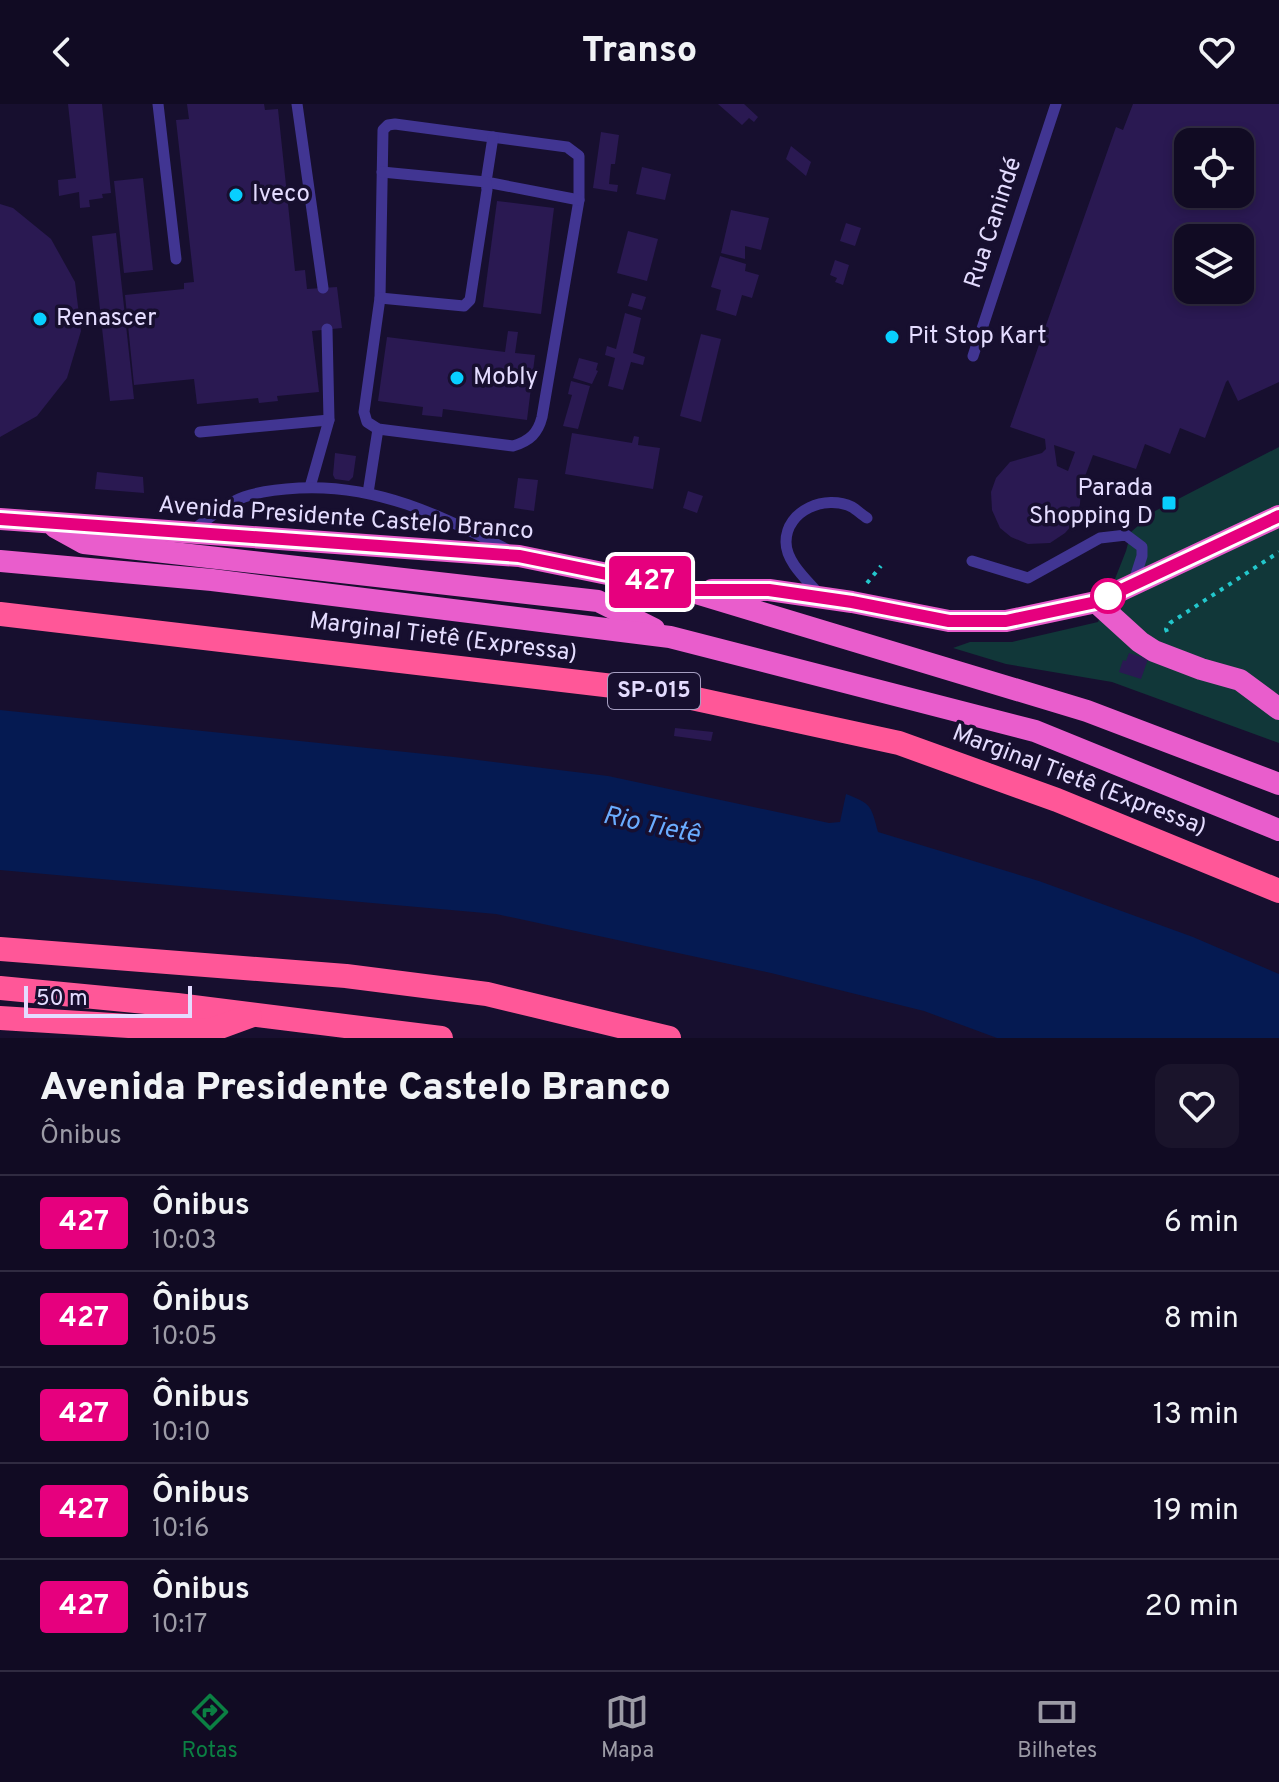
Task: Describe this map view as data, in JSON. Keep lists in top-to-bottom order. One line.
{"streets":{"highway":["Avenida Presidente Castelo Branco","Marginal Tietê (Expressa)","SP-015"],"lane":["Rua Canindé"]},"water":["Rio Tietê"],"places":{"other":["Iveco","Renascer","Pit Stop Kart","Mobly"],"transit":["Parada Shopping D"]},"lines":["bus line 427"],"scale_bar":"50 m","page":{"header":"Transo","on_map":"427","scale":"50 m","heading":["Avenida Presidente Castelo Branco","Ônibus"],"list":[{"mark":"427","name":"Ônibus","note":"10:03","value":"6 min"},{"mark":"427","name":"Ônibus","note":"10:05","value":"8 min"},{"mark":"427","name":"Ônibus","note":"10:10","value":"13 min"},{"mark":"427","name":"Ônibus","note":"10:16","value":"19 min"},{"mark":"427","name":"Ônibus","note":"10:17","value":"20 min"}],"tabs":["Rotas","Mapa","Bilhetes"]}}
